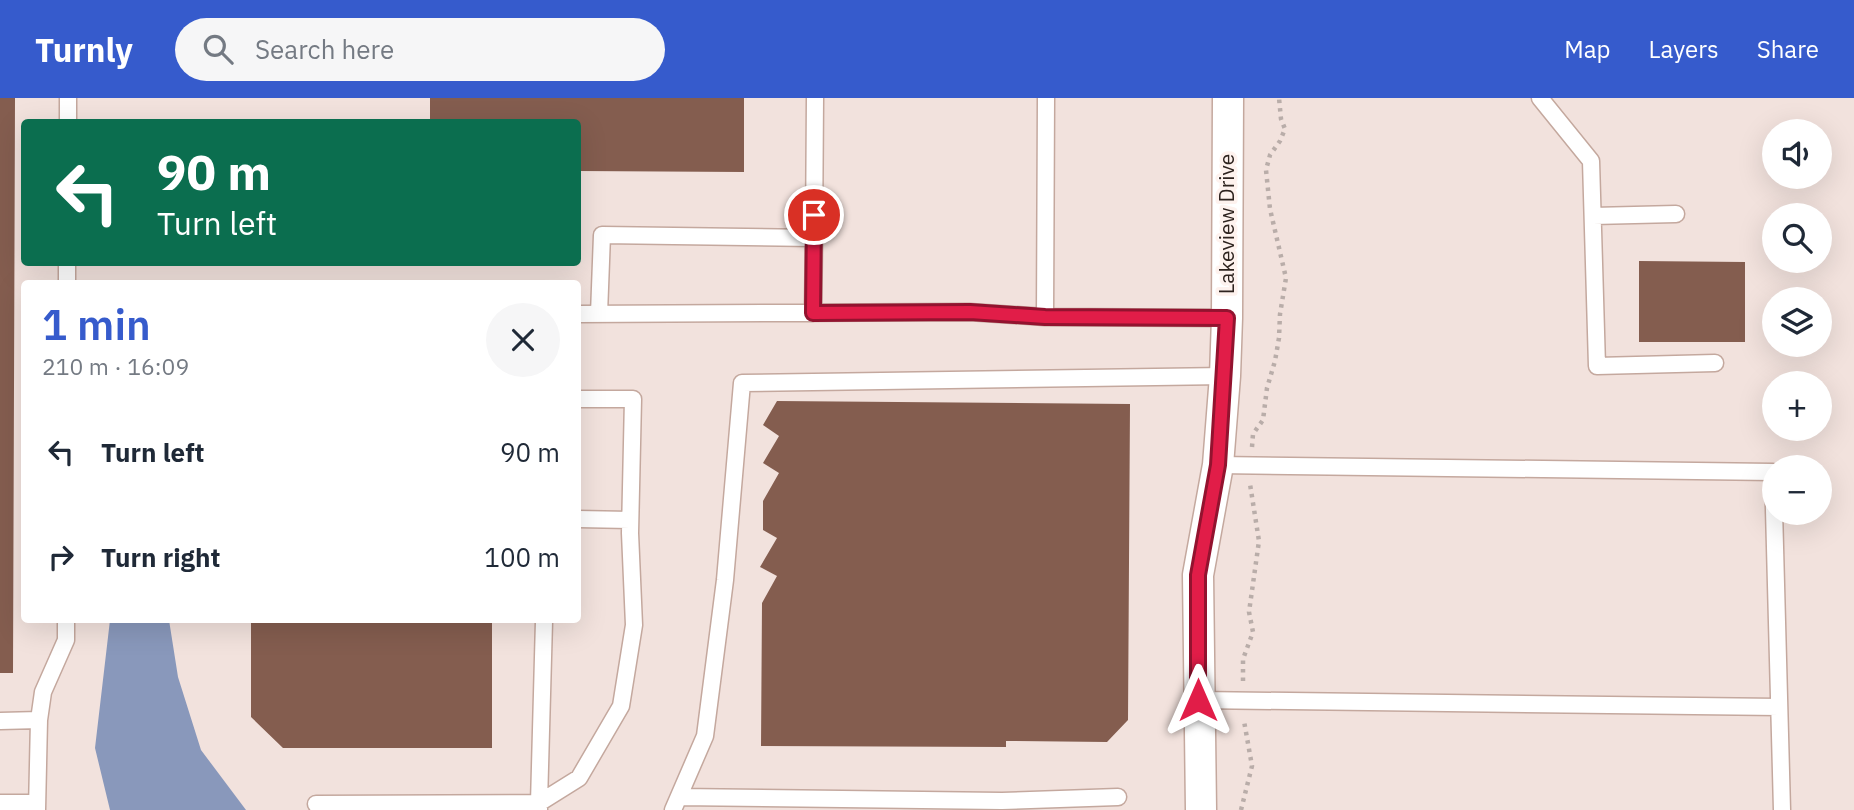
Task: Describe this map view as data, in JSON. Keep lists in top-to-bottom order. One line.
{"streets":{"street":["Lakeview Drive"]},"page":{"header":"Turnly","search":"Search here","nav":["Map","Layers","Share"],"map_buttons":["+","−"],"turn":["90 m","Turn left"],"heading":["1 min","210 m · 16:09"],"list":[{"name":"Turn left","value":"90 m"},{"name":"Turn right","value":"100 m"}]}}
